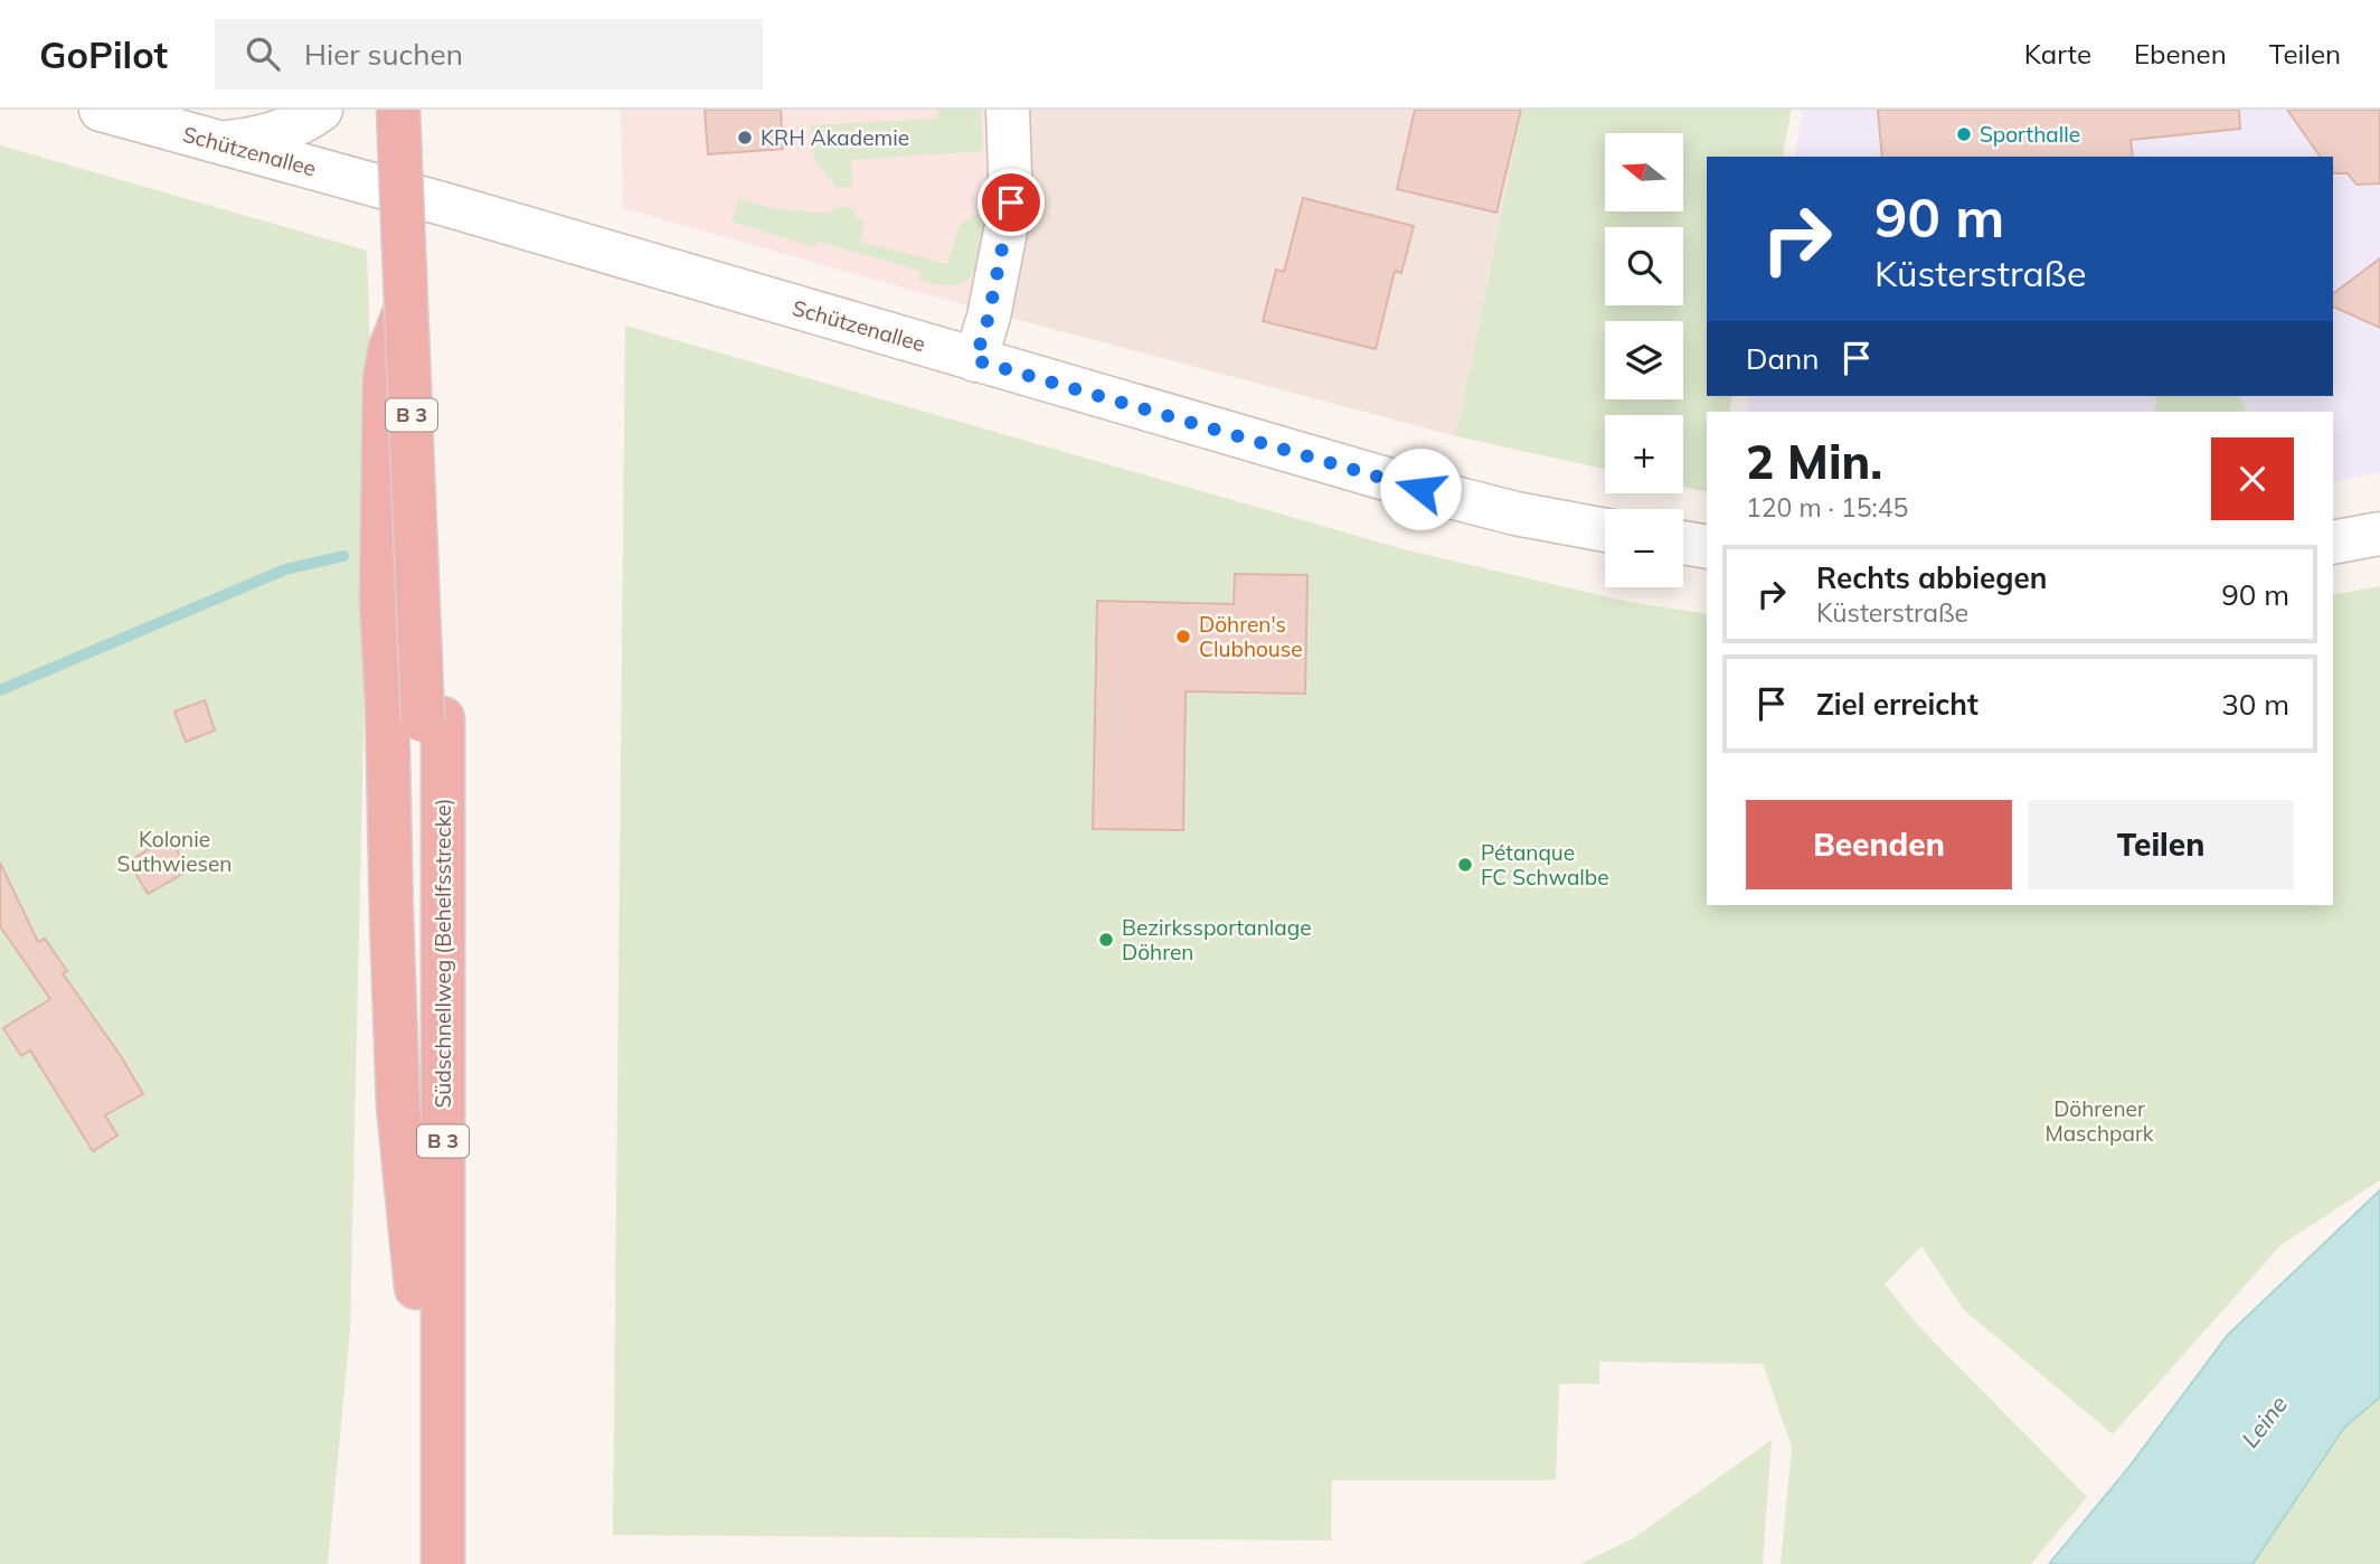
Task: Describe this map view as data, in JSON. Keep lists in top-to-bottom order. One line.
{"streets":{"highway":["B 3","Südschnellweg (Behelfsstrecke)"],"street":["Schützenallee"]},"crossings":[["B 3","Südschnellweg (Behelfsstrecke)"]],"water":["Leine"],"parks":["Kolonie Suthwiesen","Döhrener Maschpark"],"places":["Sporthalle","KRH Akademie","Döhren's Clubhouse","Pétanque FC Schwalbe","Bezirkssportanlage Döhren"],"north":"left","page":{"header":"GoPilot","search":"Hier suchen","nav":["Karte","Ebenen","Teilen"],"map_buttons":["+","−"],"turn":["90 m","Küsterstraße"],"then":"Dann","heading":["2 Min.","120 m · 15:45"],"list":[{"name":"Rechts abbiegen","note":"Küsterstraße","value":"90 m"},{"name":"Ziel erreicht","value":"30 m"}],"buttons":["Beenden","Teilen"]}}
